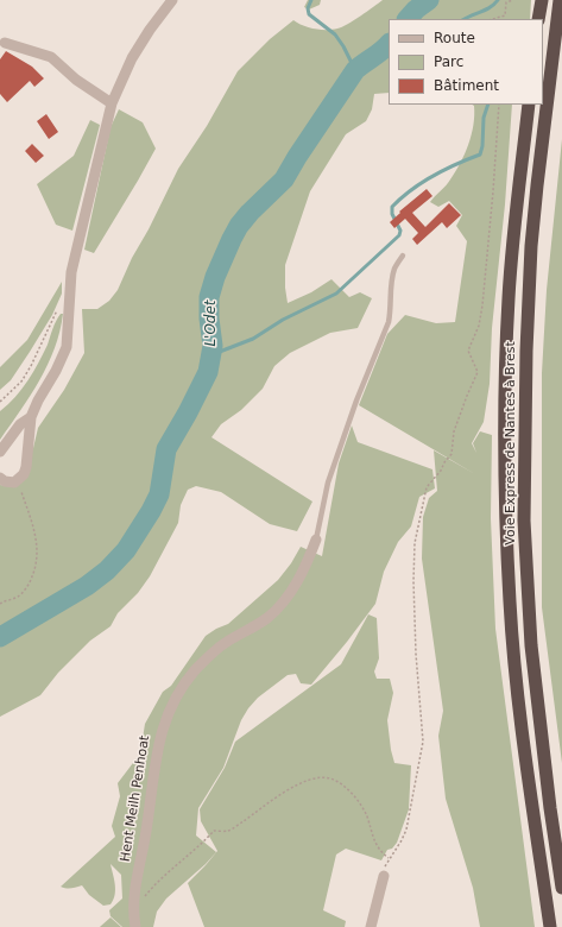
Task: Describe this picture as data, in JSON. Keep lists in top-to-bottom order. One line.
{"streets":{"highway":["Voie Express de Nantes à Brest"],"street":["Hent Meilh Penhoat"]},"water":["L'Odet"],"legend":["Route","Parc","Bâtiment"]}
